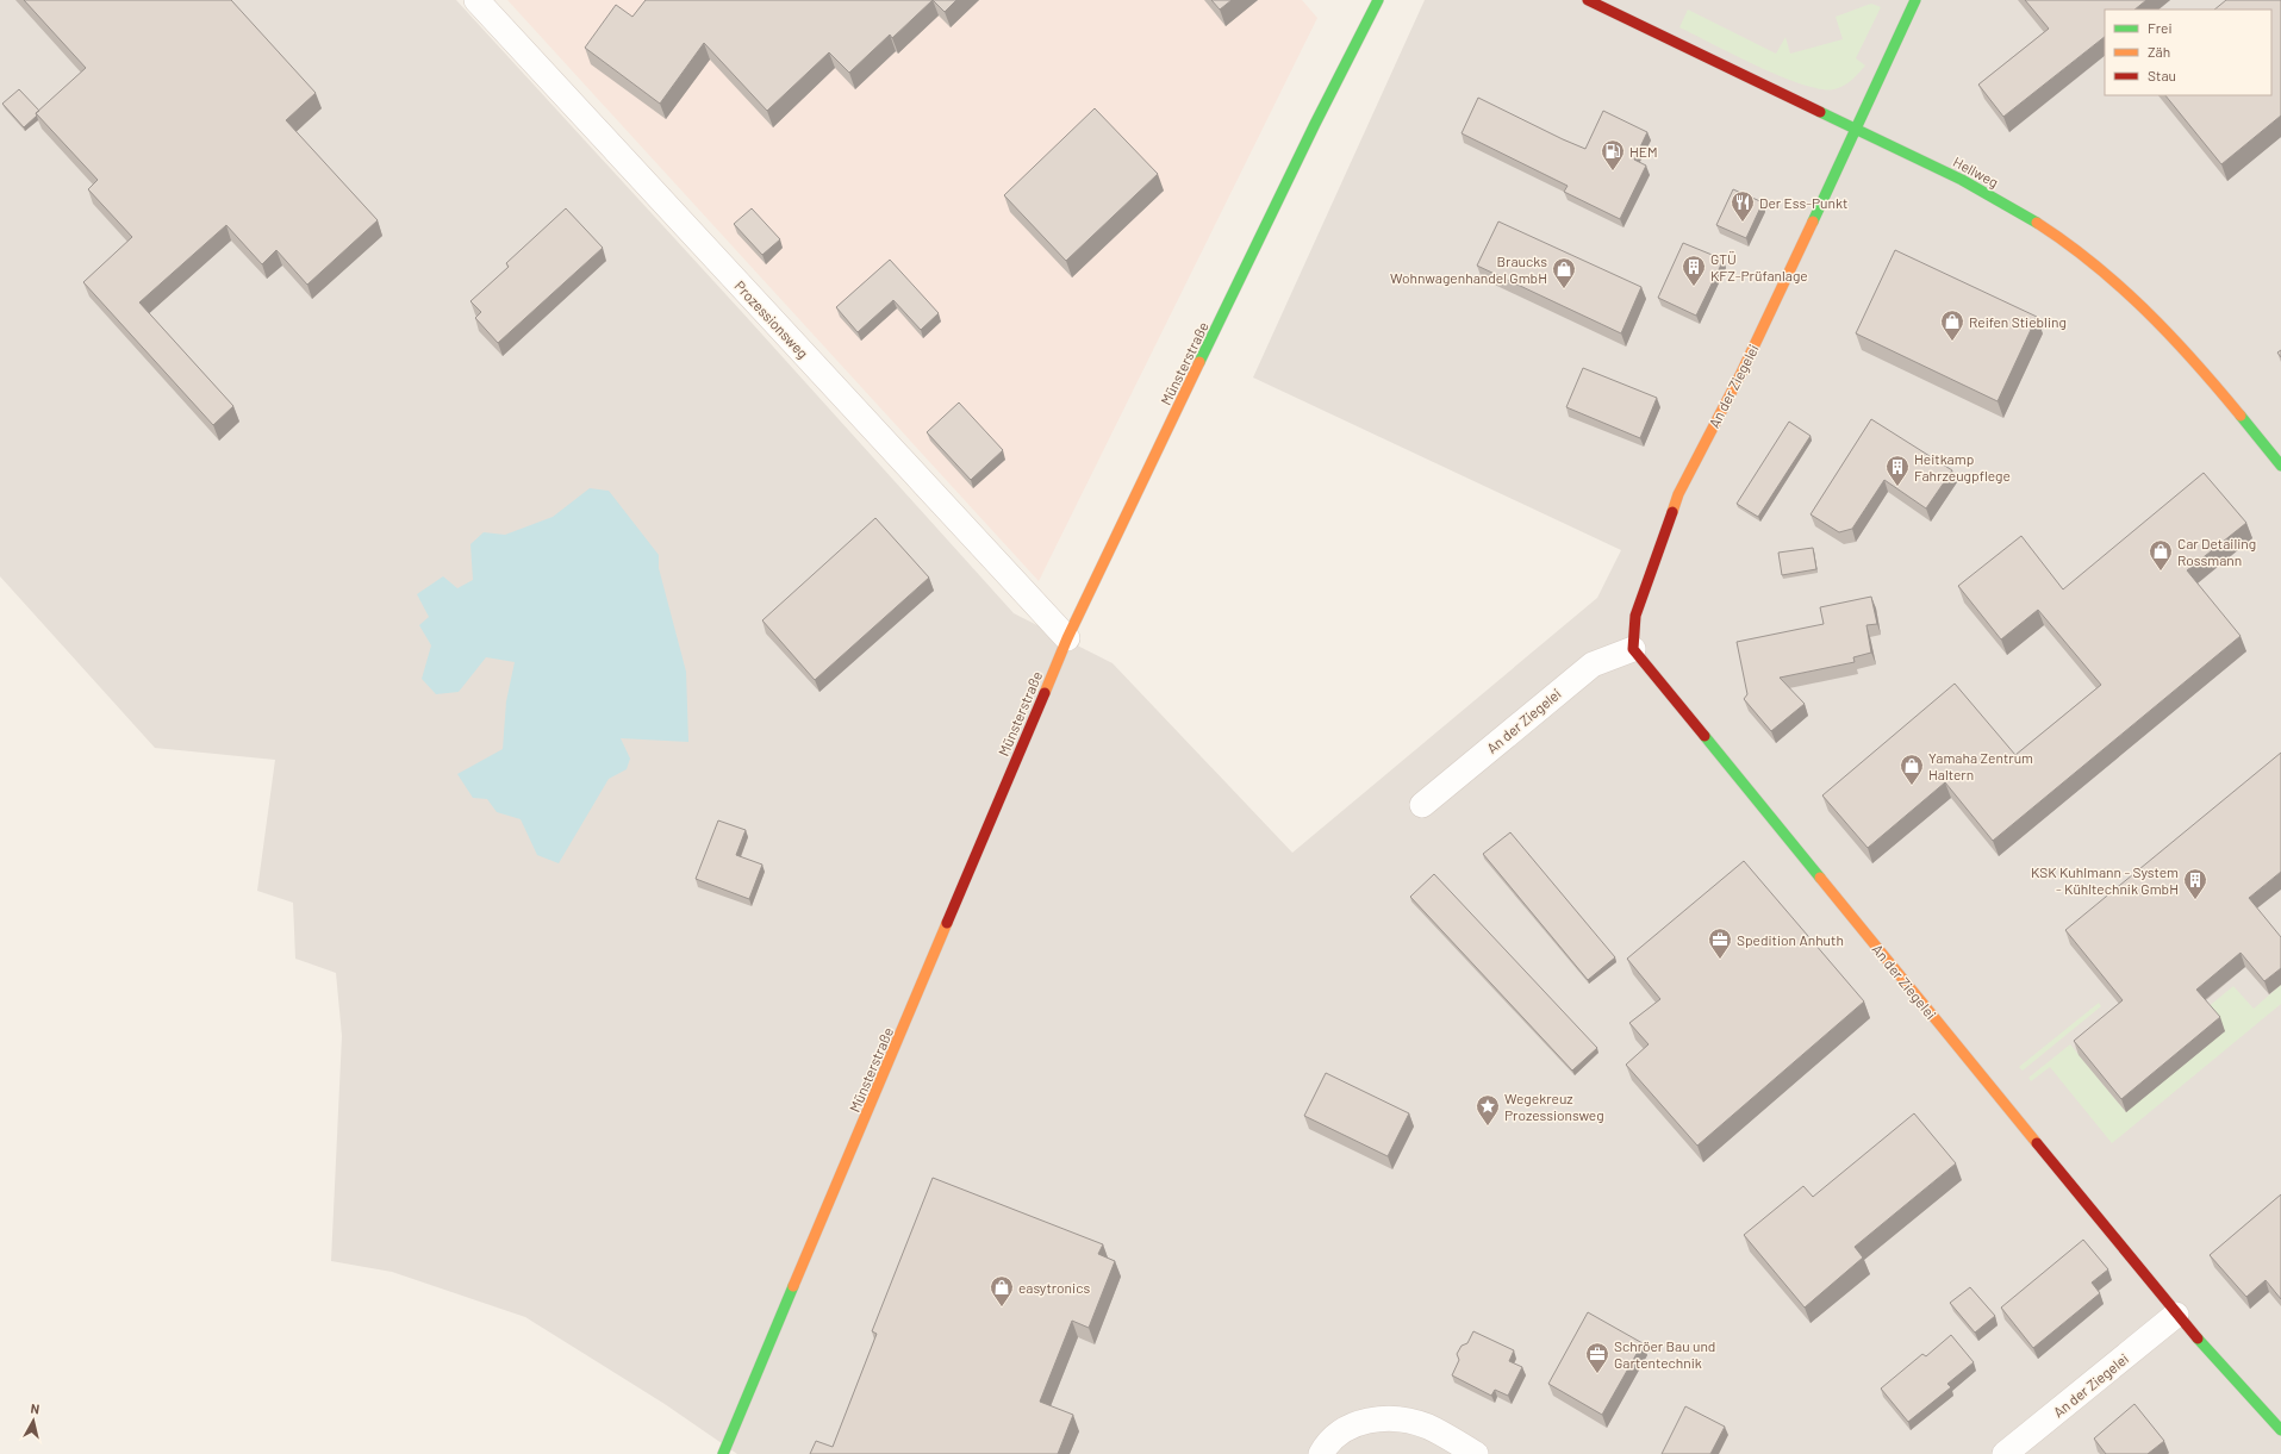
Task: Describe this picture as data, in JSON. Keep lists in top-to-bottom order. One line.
{"streets":{"street":["Hellweg","Prozessionsweg","Münsterstraße","An der Ziegelei"]},"crossings":[["Hellweg","An der Ziegelei"],["Prozessionsweg","Münsterstraße"]],"places":{"fuel station":["HEM"],"restaurant":["Der Ess-Punkt"],"building":["GTÜ KFZ-Prüfanlage","Heitkamp Fahrzeugpflege","KSK Kuhlmann - System - Kühltechnik GmbH"],"shop":["Braucks Wohnwagenhandel GmbH","Reifen Stiebling","Car Detailing Rossmann","Yamaha Zentrum Haltern","easytronics"],"office":["Spedition Anhuth","Schröer Bau und Gartentechnik"],"place":["Wegekreuz Prozessionsweg"]},"legend":["Frei","Zäh","Stau"],"north":"top"}
